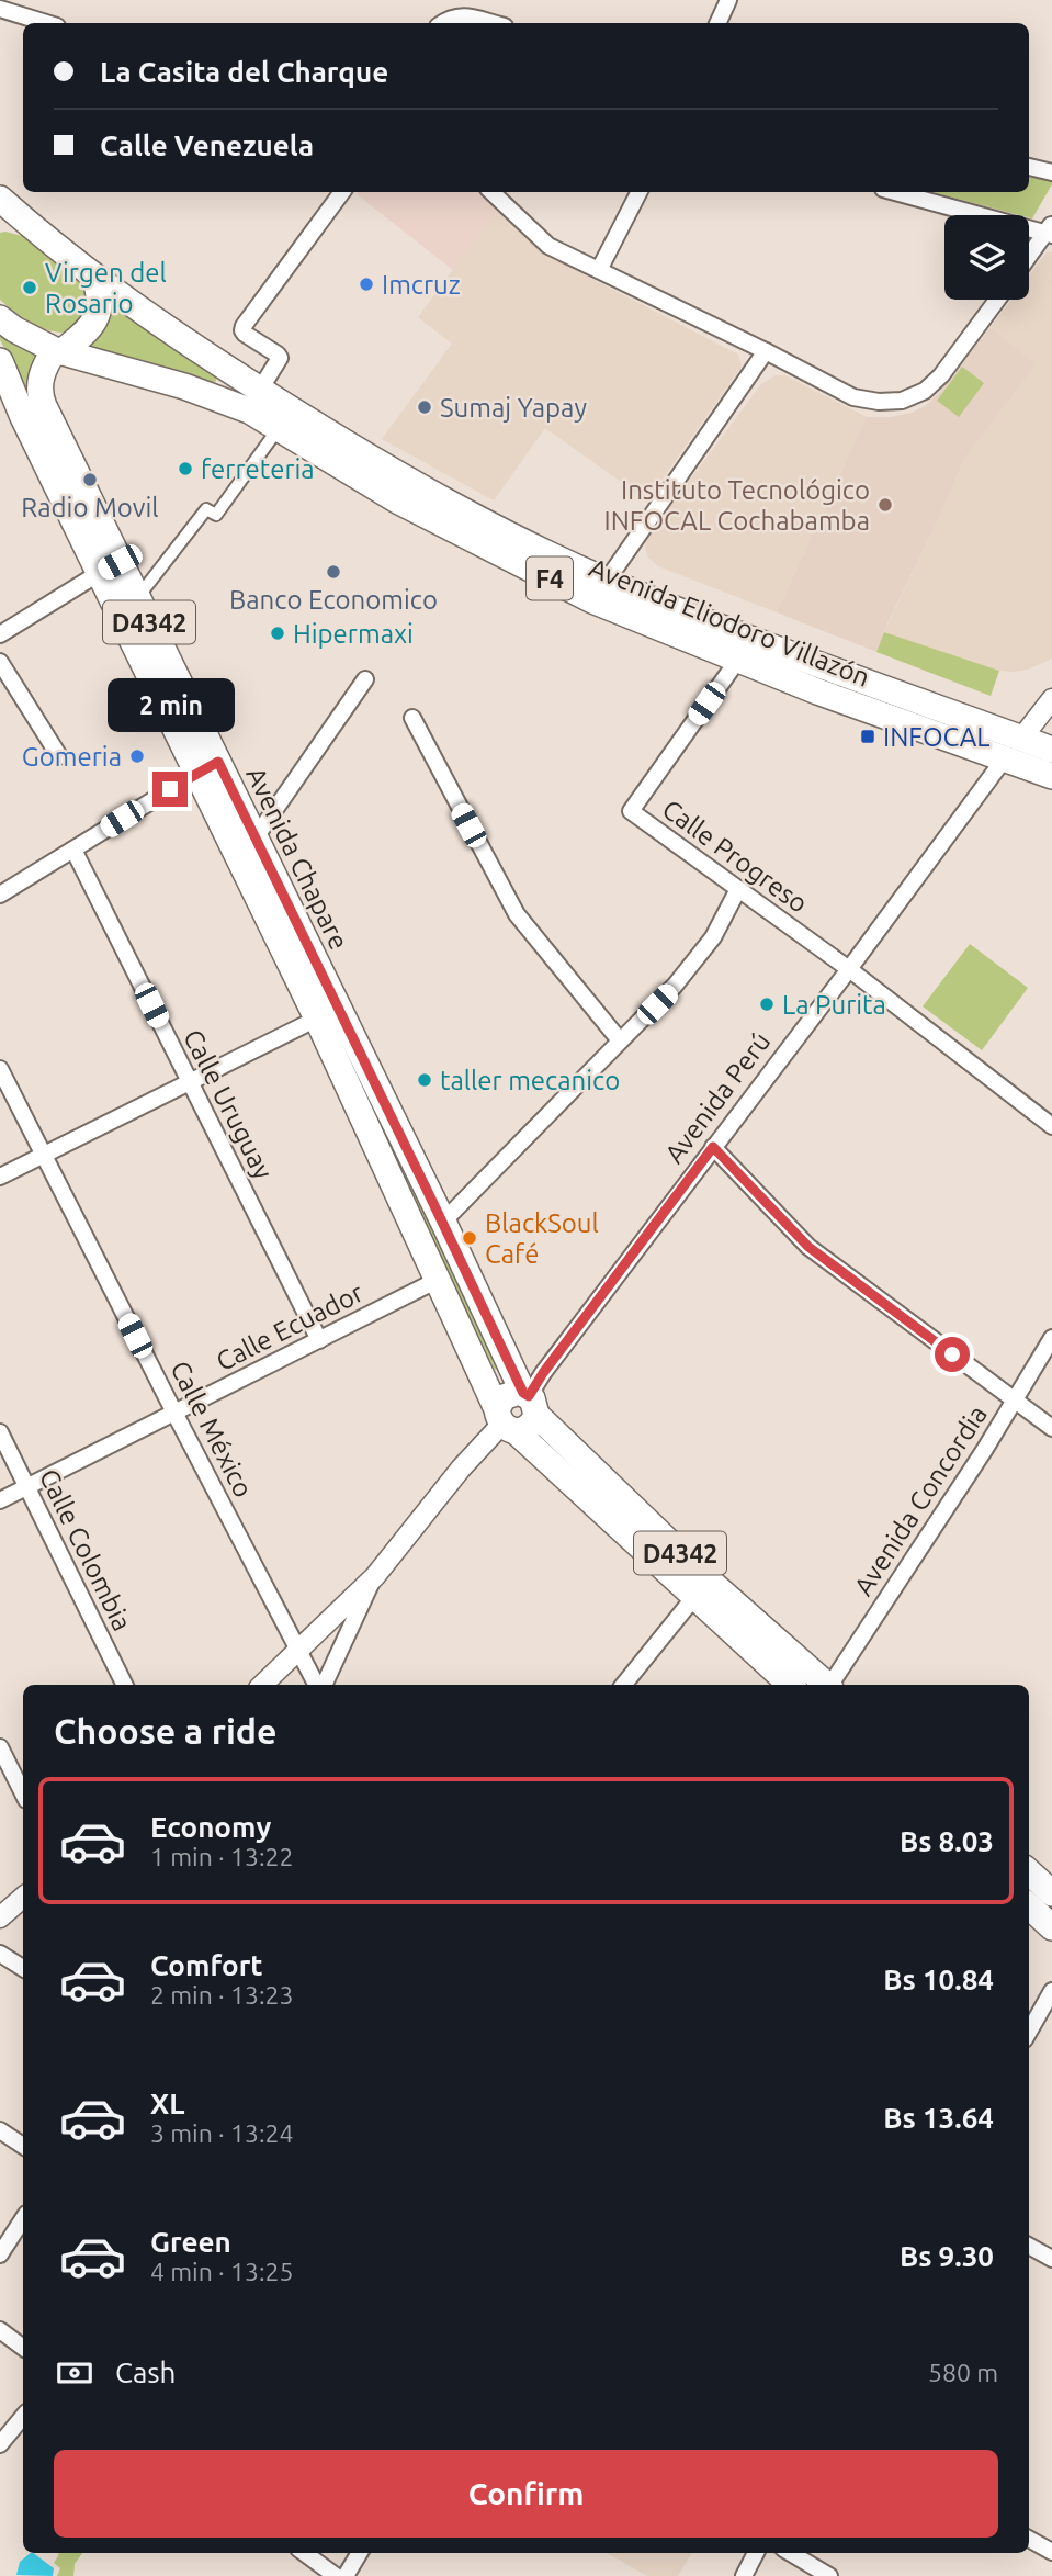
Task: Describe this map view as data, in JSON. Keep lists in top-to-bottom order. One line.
{"streets":{"main road":["F4","D4342","Avenida Eliodoro Villazón","Avenida Chapare"],"street":["Calle Progreso","Avenida Perú","Calle Uruguay","Calle Ecuador","Calle México","Avenida Concordia","Calle Colombia"]},"crossings":[["F4","Avenida Eliodoro Villazón"],["F4","Avenida Chapare"],["Avenida Eliodoro Villazón","Calle Progreso"],["Avenida Eliodoro Villazón","Avenida Chapare"],["Avenida Eliodoro Villazón","Avenida Perú"],["Calle Progreso","Avenida Perú"],["Avenida Chapare","Avenida Perú"],["Avenida Chapare","Calle Ecuador"],["Calle Uruguay","Calle Ecuador"],["Calle Ecuador","Calle México"],["Calle Ecuador","Calle Colombia"]],"places":{"other":["Imcruz","Virgen del Rosario","Sumaj Yapay","ferreteria","Radio Movil","Instituto Tecnológico INFOCAL Cochabamba","Banco Economico","Hipermaxi","Gomeria","La Purita","taller mecanico","BlackSoul Café"],"transit":["INFOCAL"]},"page":{"banner":["La Casita del Charque","Calle Venezuela"],"bubble":"2 min","heading":"Choose a ride","list":[{"name":"Economy","note":"1 min · 13:22","value":"Bs 8.03"},{"name":"Comfort","note":"2 min · 13:23","value":"Bs 10.84"},{"name":"XL","note":"3 min · 13:24","value":"Bs 13.64"},{"name":"Green","note":"4 min · 13:25","value":"Bs 9.30"}],"pay":["Cash","580 m"],"buttons":"Confirm"}}
